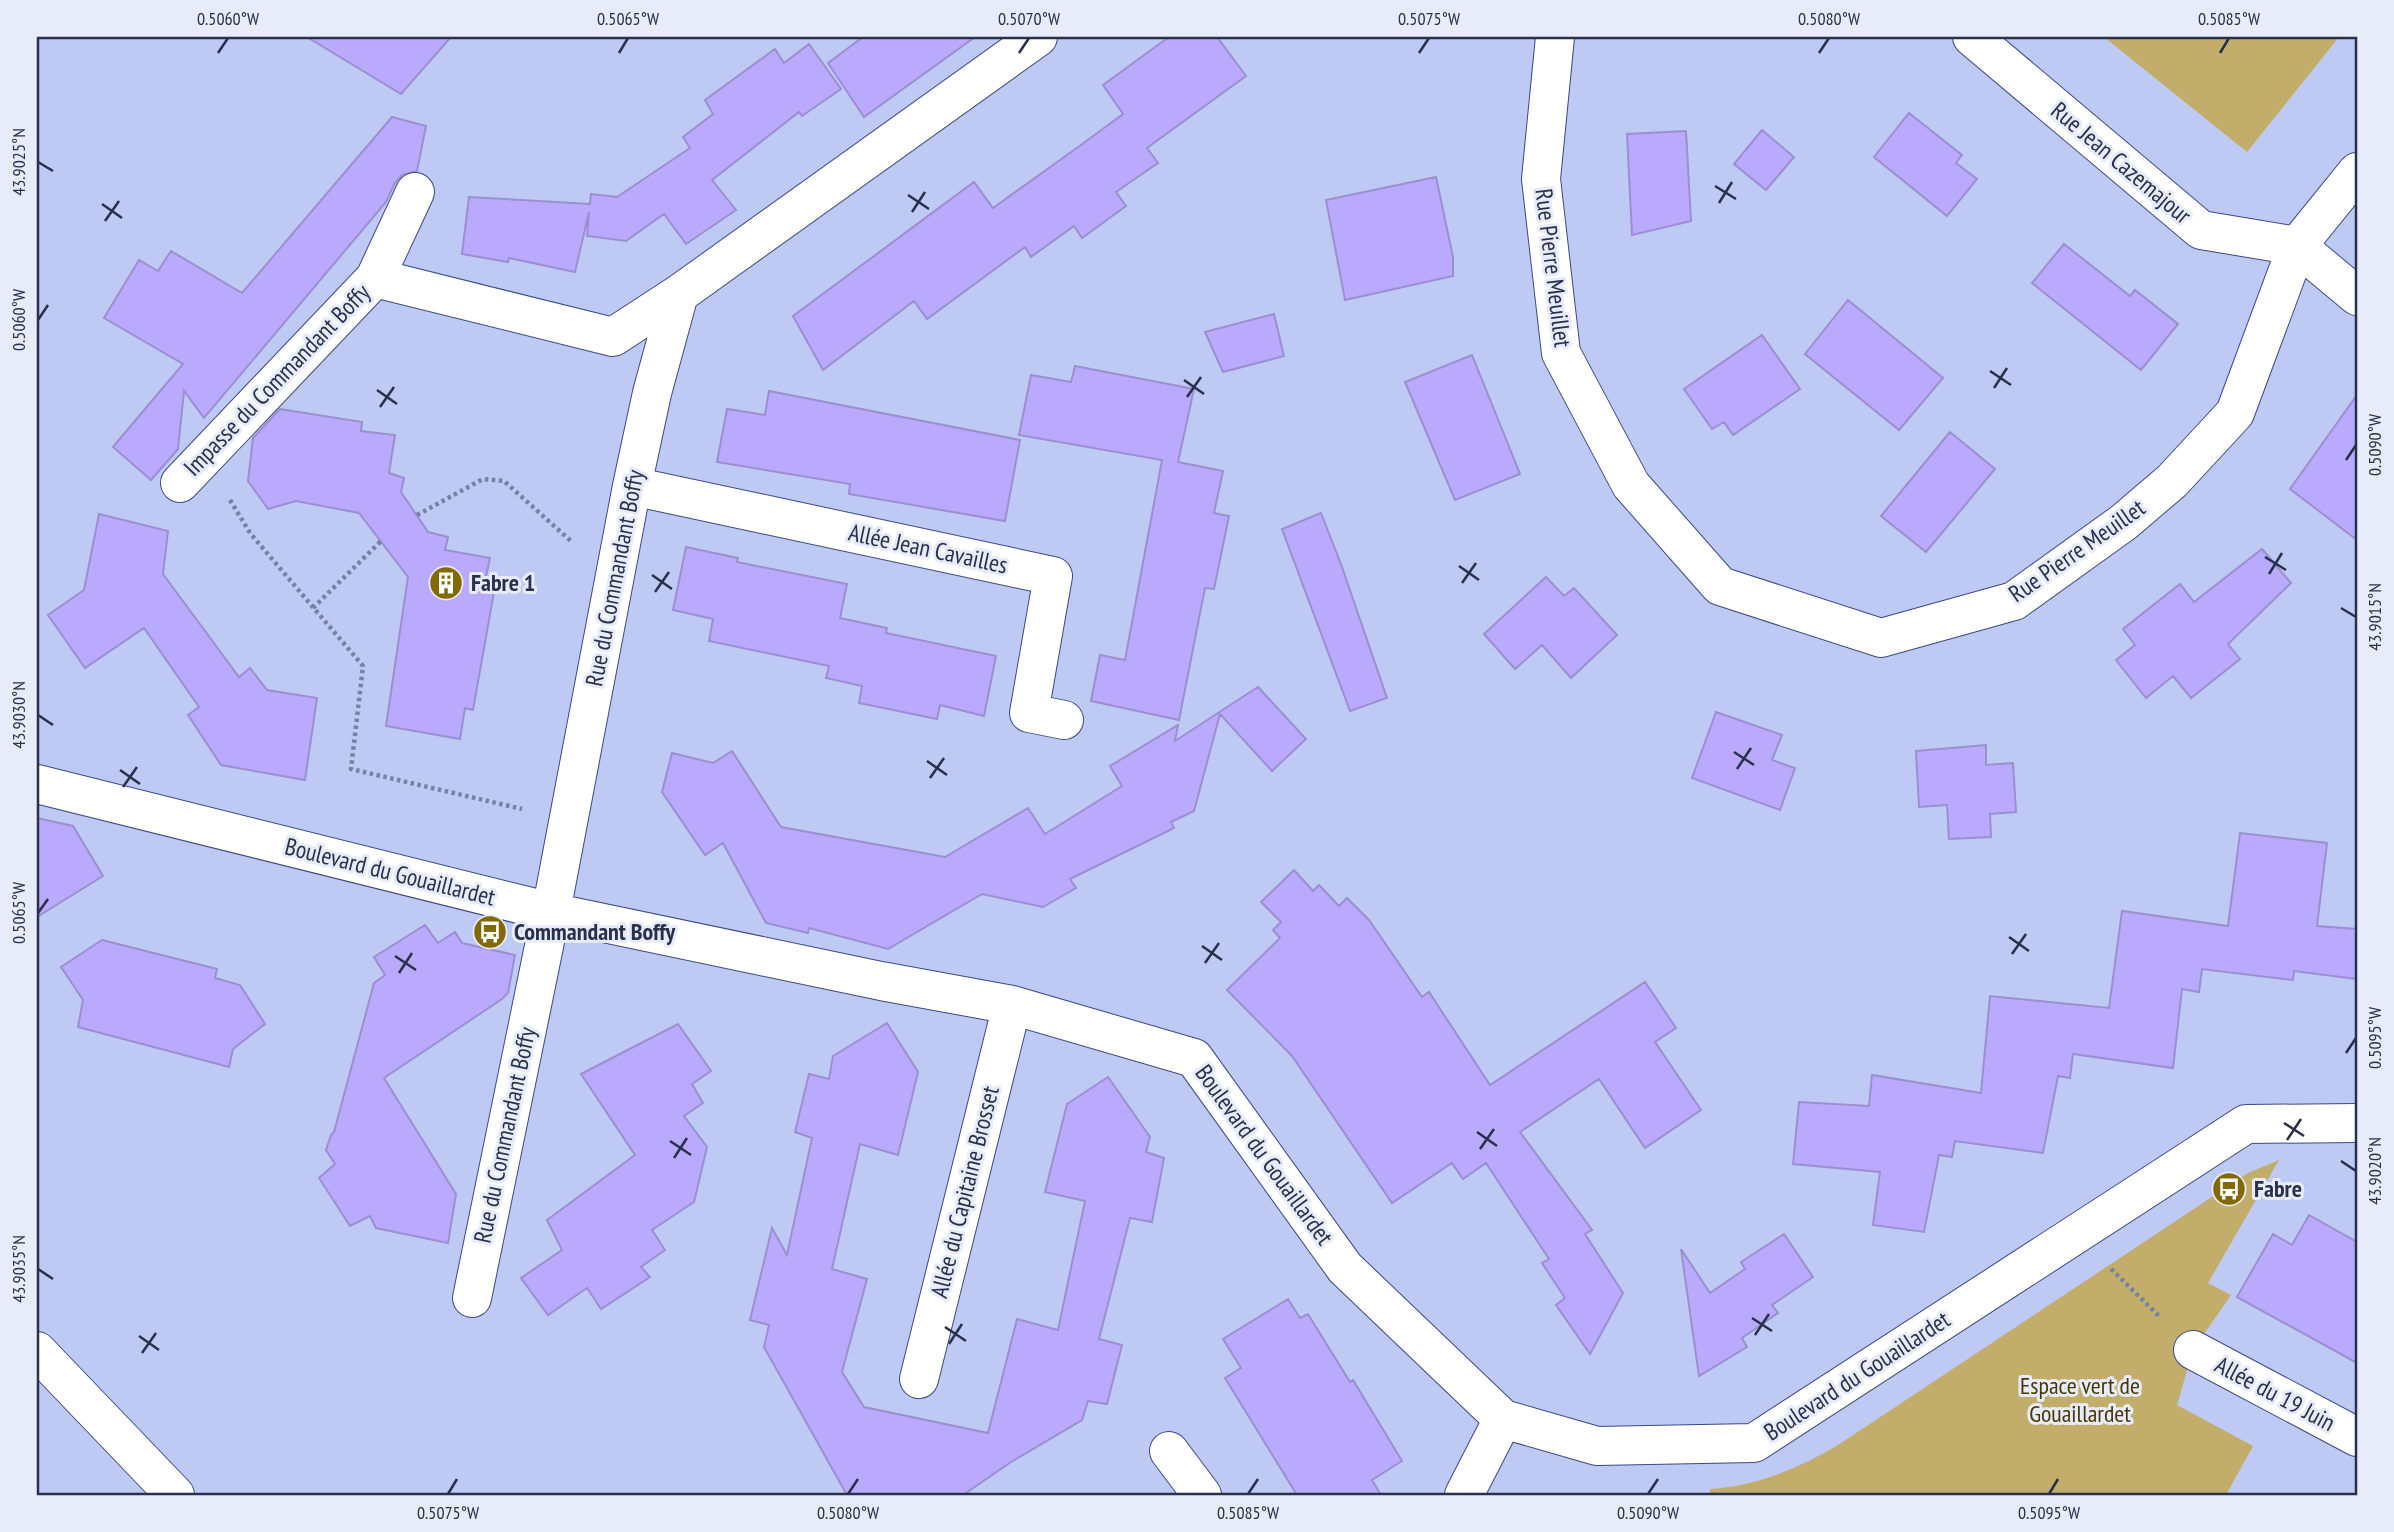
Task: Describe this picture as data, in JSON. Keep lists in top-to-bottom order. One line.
{"streets":{"street":["Rue Jean Cazemajour","Rue Pierre Meuillet","Impasse du Commandant Boffy","Allée Jean Cavailles","Rue du Commandant Boffy","Boulevard du Gouaillardet","Allée du Capitaine Brosset","Allée du 19 Juin"]},"crossings":[["Rue Jean Cazemajour","Rue Pierre Meuillet"],["Impasse du Commandant Boffy","Rue du Commandant Boffy"],["Allée Jean Cavailles","Rue du Commandant Boffy"],["Rue du Commandant Boffy","Boulevard du Gouaillardet"],["Boulevard du Gouaillardet","Allée du Capitaine Brosset"]],"parks":["Espace vert de Gouaillardet"],"places":{"building":["Fabre 1"],"bus stop":["Commandant Boffy","Fabre"]},"coordinates":["0.5060°W","0.5065°W","0.5070°W","0.5075°W","0.5080°W","0.5085°W","43.9025°N","0.5090°W","43.9015°N","43.9030°N","0.5095°W","43.9020°N","43.9035°N"]}
